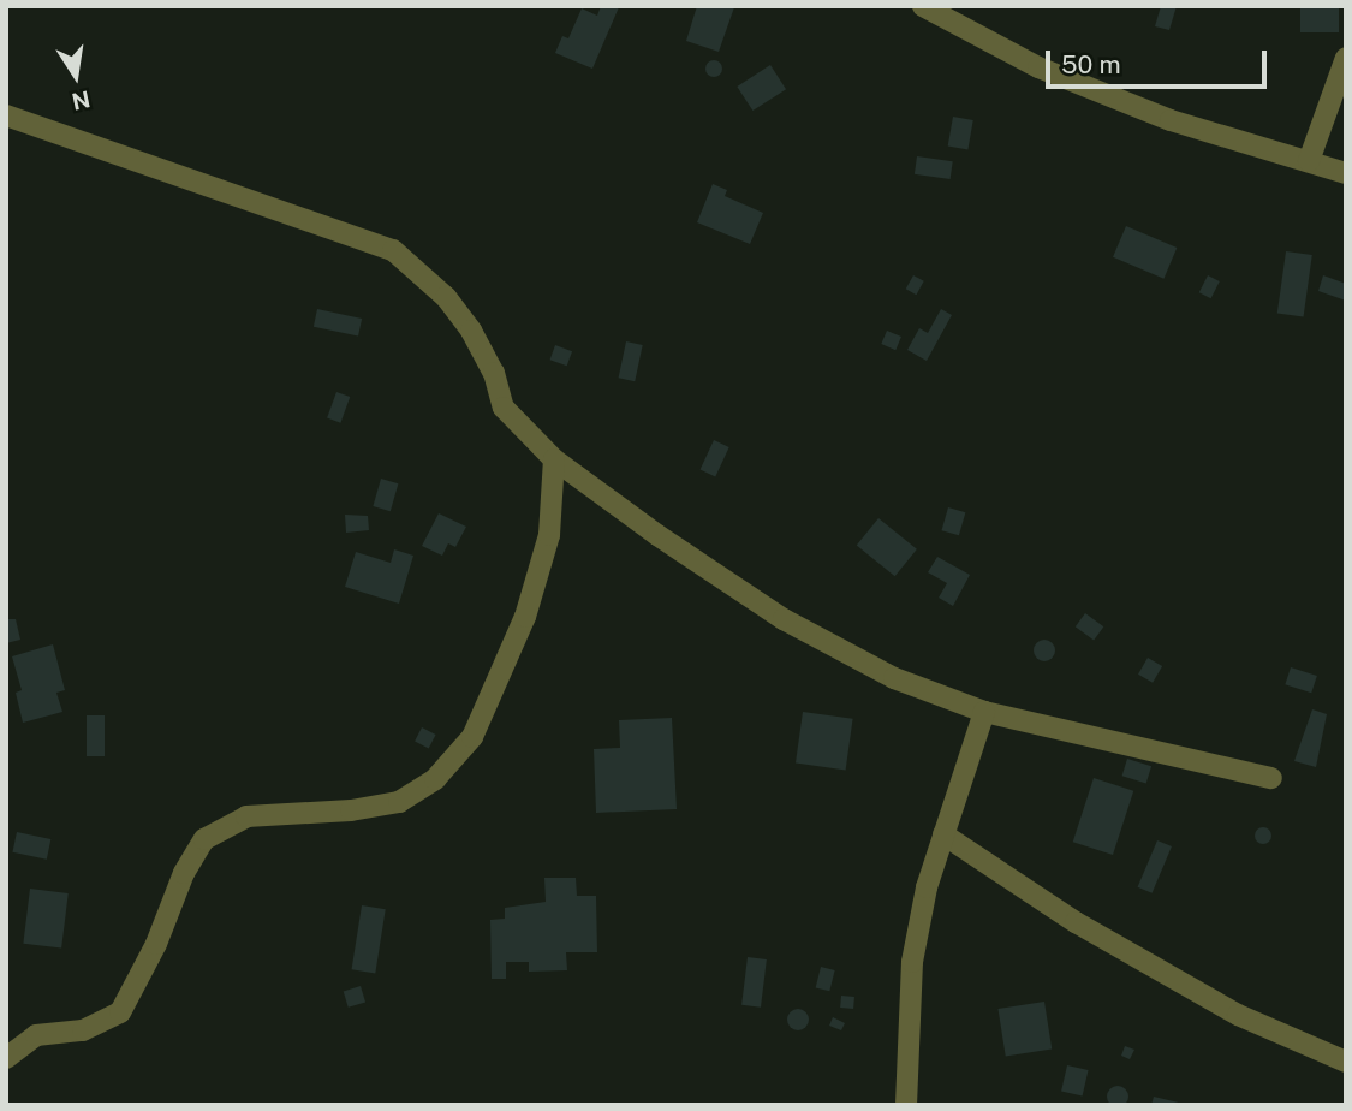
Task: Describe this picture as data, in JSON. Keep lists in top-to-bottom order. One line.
{"scale_bar":"50 m","north":"bottom"}
